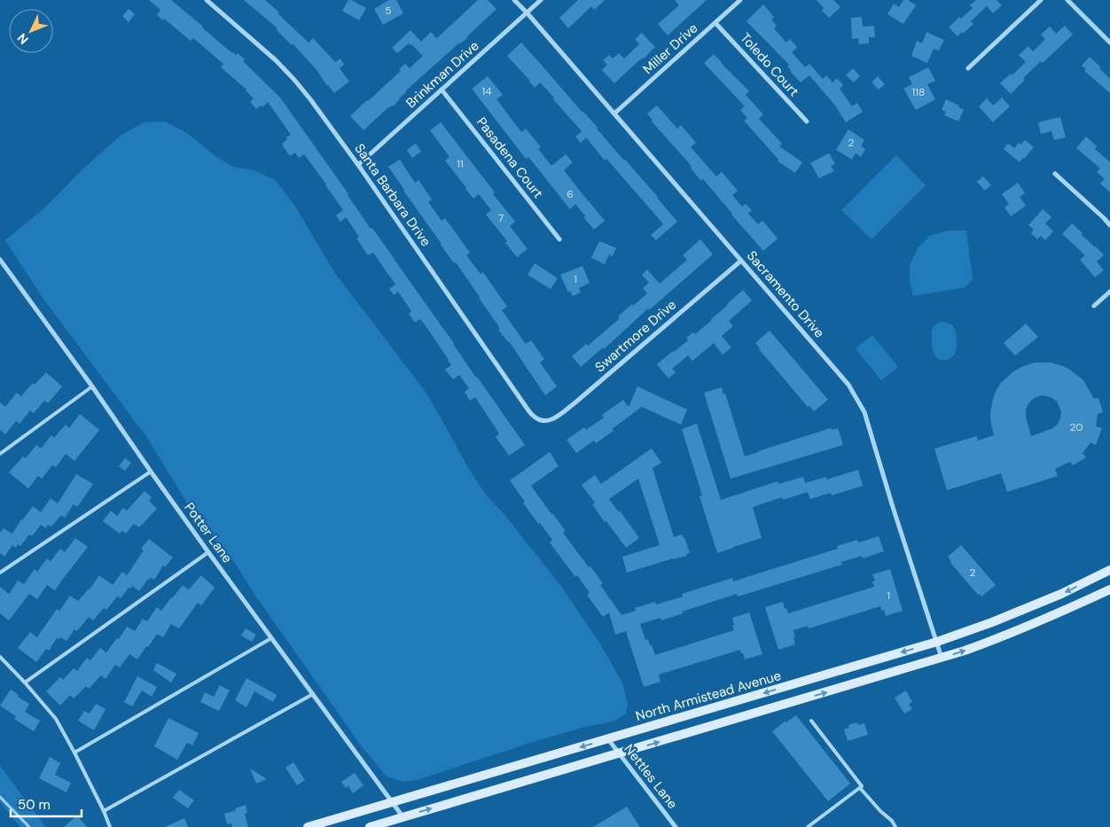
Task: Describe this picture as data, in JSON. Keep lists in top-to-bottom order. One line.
{"streets":{"main road":["North Armistead Avenue"],"street":["Miller Drive","Toledo Court","Brinkman Drive","Pasadena Court","Santa Barbara Drive","Sacramento Drive","Swartmore Drive","Potter Lane","Nettles Lane"]},"crossings":[["Miller Drive","Toledo Court"],["Miller Drive","Sacramento Drive"],["Brinkman Drive","Pasadena Court"],["Brinkman Drive","Santa Barbara Drive"],["Brinkman Drive","Sacramento Drive"],["Santa Barbara Drive","Swartmore Drive"],["Sacramento Drive","Swartmore Drive"],["Sacramento Drive","North Armistead Avenue"],["Potter Lane","North Armistead Avenue"],["North Armistead Avenue","Nettles Lane"]],"house_numbers":["5","14","118","2","11","6","7","1","20","2","1"],"scale_bar":"50 m","north":"bottom left"}
